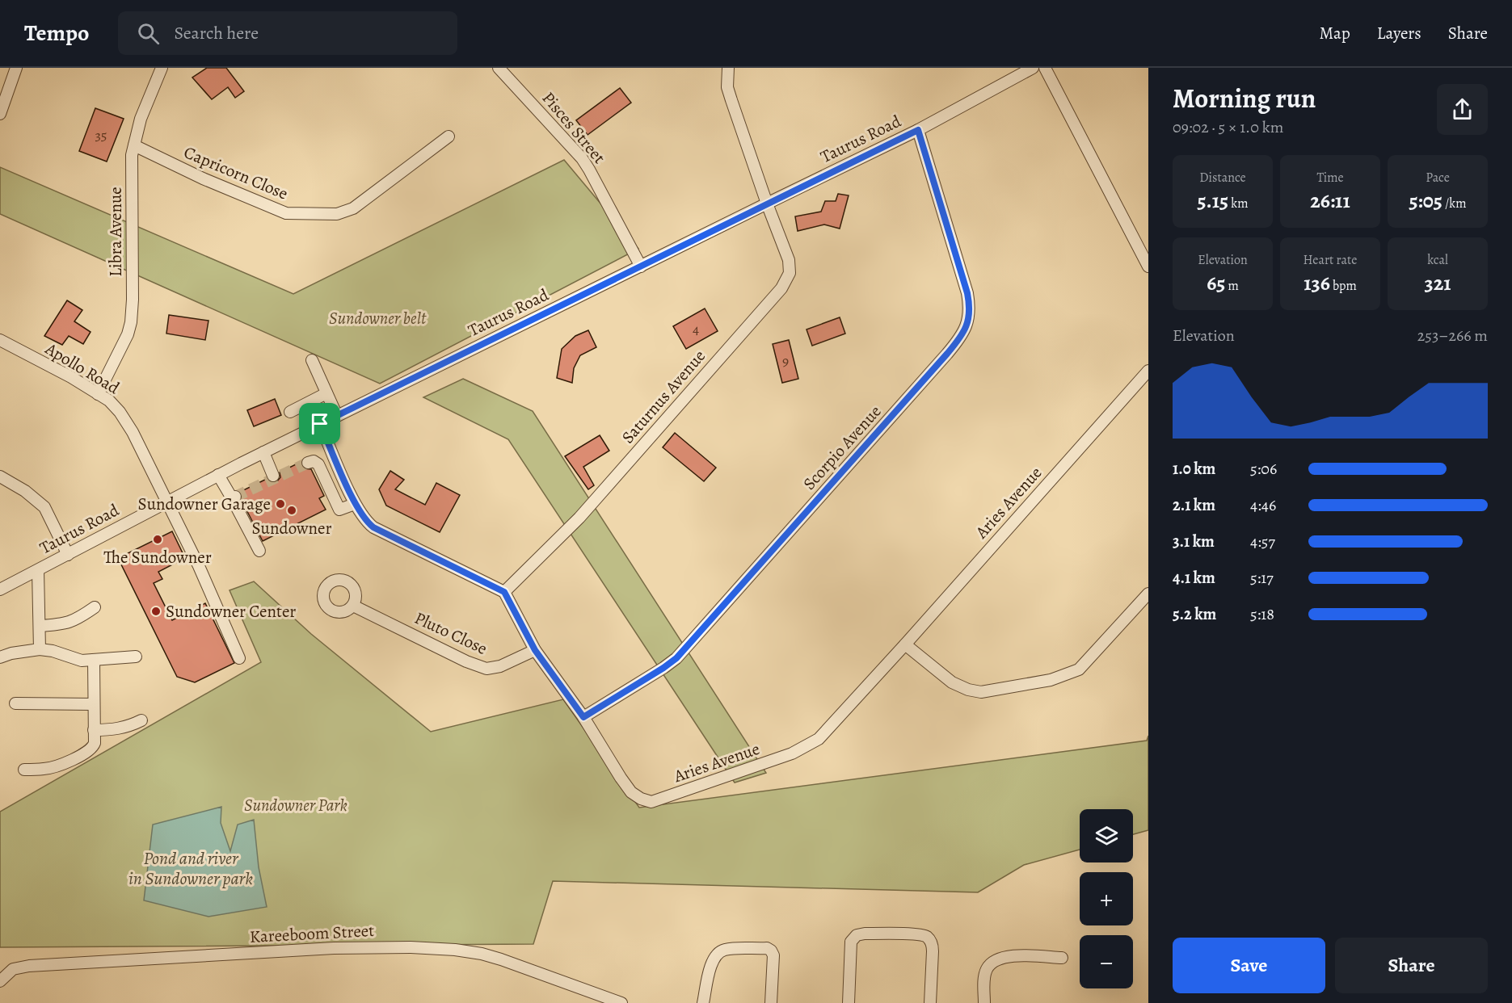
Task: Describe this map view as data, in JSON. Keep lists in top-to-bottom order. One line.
{"streets":{"street":["Pisces Street","Taurus Road","Capricorn Close","Libra Avenue","Apollo Road","Saturnus Avenue","Scorpio Avenue","Aries Avenue","Pluto Close","Kareeboom Street"]},"crossings":[["Pisces Street","Taurus Road"],["Taurus Road","Apollo Road"],["Taurus Road","Saturnus Avenue"],["Taurus Road","Scorpio Avenue"],["Capricorn Close","Libra Avenue"],["Libra Avenue","Apollo Road"],["Saturnus Avenue","Aries Avenue"],["Scorpio Avenue","Aries Avenue"],["Aries Avenue","Pluto Close"]],"water":["Pond and river in Sundowner park"],"parks":["Sundowner belt","Sundowner Park"],"places":["Sundowner Garage","Sundowner","The Sundowner","Sundowner Center"],"house_numbers":["35","4","9"],"page":{"header":"Tempo","search":"Search here","nav":["Map","Layers","Share"],"heading":["Morning run","09:02 · 5 × 1.0 km"],"stats":[["Distance","5.15 km"],["Time","26:11"],["Pace","5:05 /km"],["Elevation","65 m"],["Heart rate","136 bpm"],["kcal","321"]],"chart":["Elevation","253–266 m"],"list":[{"name":"1.0 km","note":"5:06"},{"name":"2.1 km","note":"4:46"},{"name":"3.1 km","note":"4:57"},{"name":"4.1 km","note":"5:17"},{"name":"5.2 km","note":"5:18"}],"map_buttons":["+","−"],"buttons":["Save","Share"]}}
